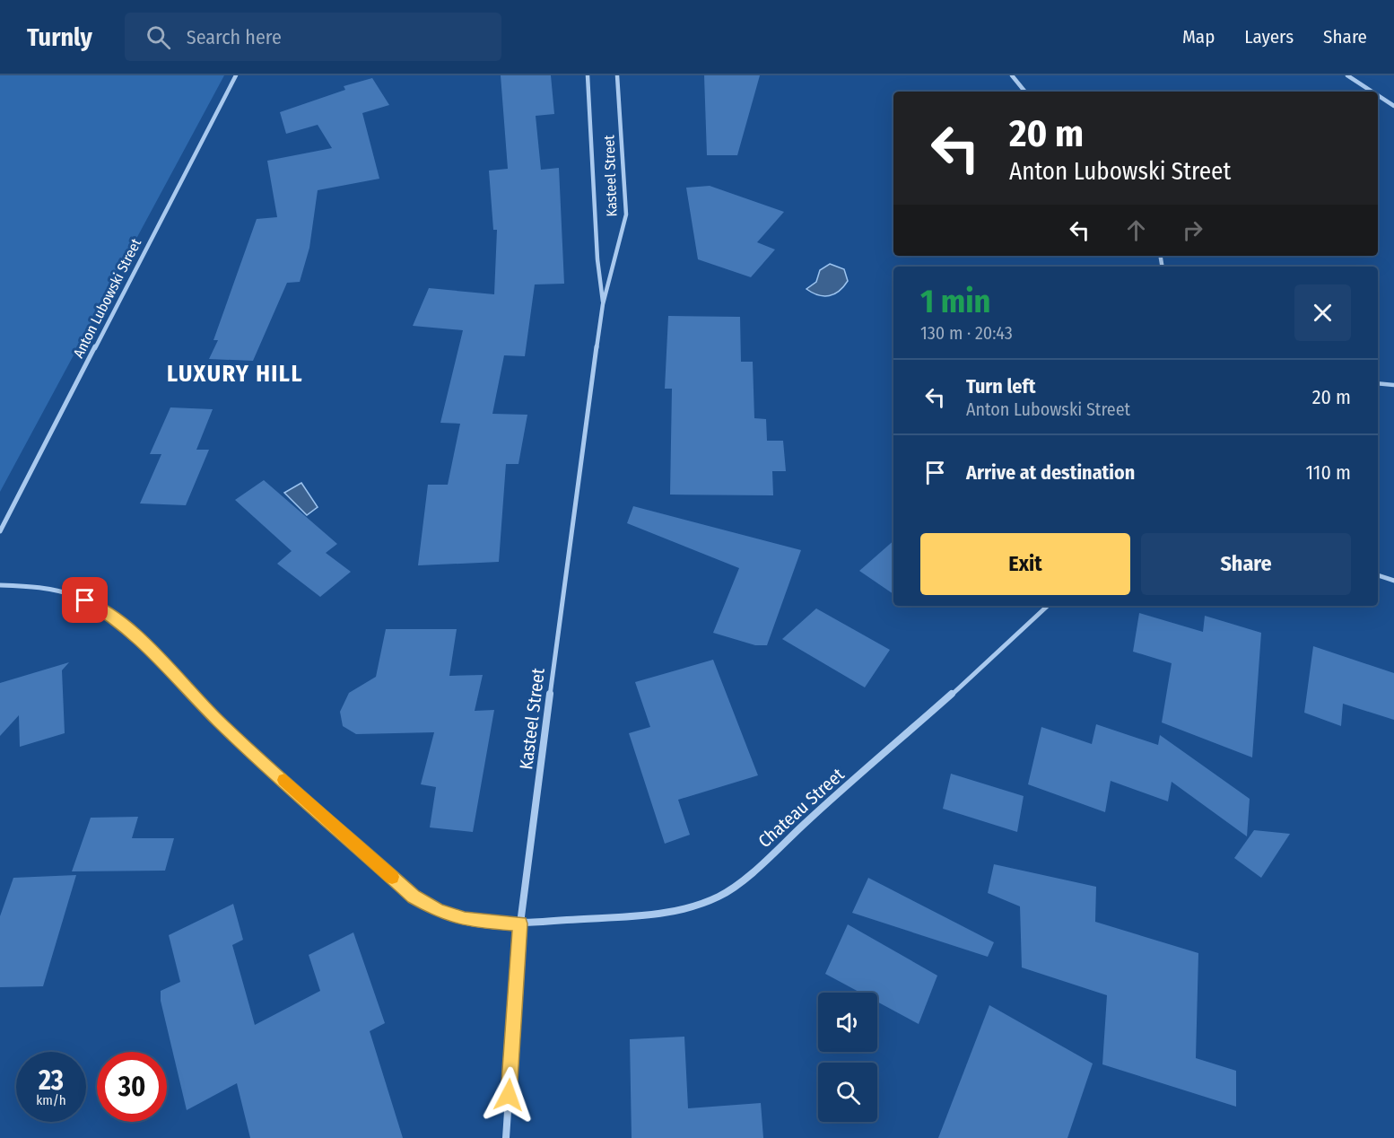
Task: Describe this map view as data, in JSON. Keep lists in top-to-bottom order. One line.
{"streets":{"street":["Kasteel Street","Anton Lubowski Street","Chateau Street"]},"crossings":[["Kasteel Street","Chateau Street"]],"districts":["LUXURY HILL"],"page":{"header":"Turnly","search":"Search here","nav":["Map","Layers","Share"],"turn":["20 m","Anton Lubowski Street"],"heading":["1 min","130 m · 20:43"],"list":[{"name":"Turn left","note":"Anton Lubowski Street","value":"20 m"},{"name":"Arrive at destination","value":"110 m"}],"buttons":["Exit","Share"],"speed":"23 km/h","limit":"30"}}
